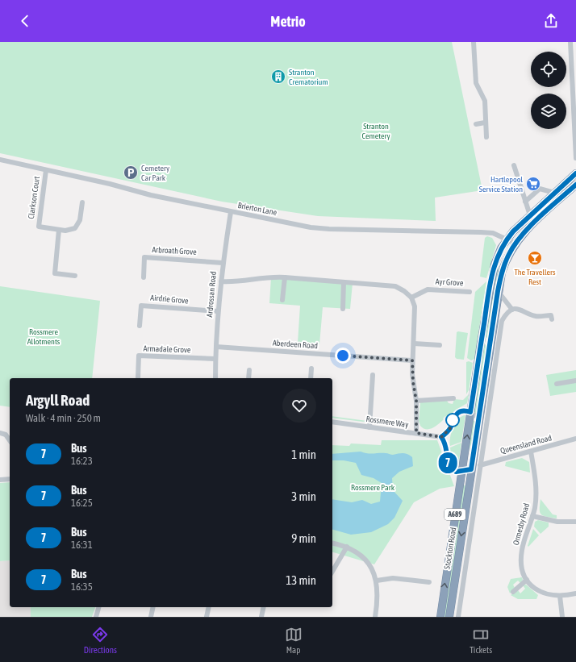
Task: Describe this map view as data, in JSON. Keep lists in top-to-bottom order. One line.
{"streets":{"highway":["A689","Stockton Road"],"street":["Clarkson Court","Brierton Lane","Arbroath Grove","Ayr Grove","Ardrossan Road","Airdrie Grove","Aberdeen Road","Armadale Grove","Rossmere Way","Queensland Road","Ormesby Road"]},"crossings":[["Clarkson Court","Brierton Lane"],["Brierton Lane","Ardrossan Road"],["Brierton Lane","Stockton Road"],["Arbroath Grove","Ardrossan Road"],["Ardrossan Road","Airdrie Grove"],["Ardrossan Road","Aberdeen Road"],["Ardrossan Road","Armadale Grove"],["Queensland Road","Ormesby Road"],["Queensland Road","Stockton Road"],["A689","Stockton Road"]],"parks":["Stranton Cemetery","Rossmere Allotments","Rossmere Park"],"places":{"building":["Stranton Crematorium"],"parking":["Cemetery Car Park"],"supermarket":["Hartlepool Service Station"],"bar":["The Travellers Rest"]},"lines":["bus line 7"],"page":{"header":"Metrio","on_map":"7","heading":["Argyll Road","Walk · 4 min · 250 m"],"list":[{"mark":"7","name":"Bus","note":"16:23","value":"1 min"},{"mark":"7","name":"Bus","note":"16:25","value":"3 min"},{"mark":"7","name":"Bus","note":"16:31","value":"9 min"},{"mark":"7","name":"Bus","note":"16:35","value":"13 min"}],"tabs":["Directions","Map","Tickets"]}}
